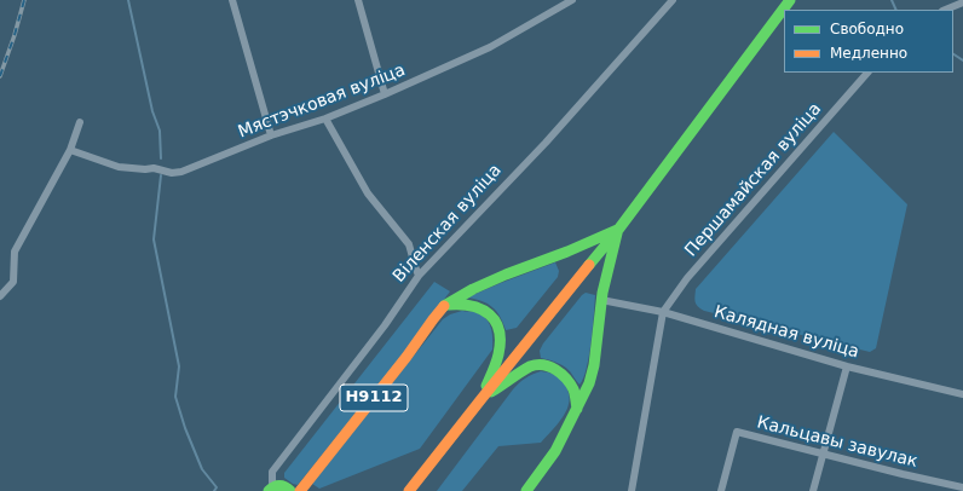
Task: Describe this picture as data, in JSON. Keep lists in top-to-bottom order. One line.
{"streets":{"main road":["Н9112"],"street":["Мястэчковая вуліца","Першамайская вуліца","Віленская вуліца","Калядная вуліца","Кальцавы завулак"]},"crossings":[["Першамайская вуліца","Калядная вуліца"],["Віленская вуліца","Н9112"]],"legend":["Свободно","Медленно"]}
